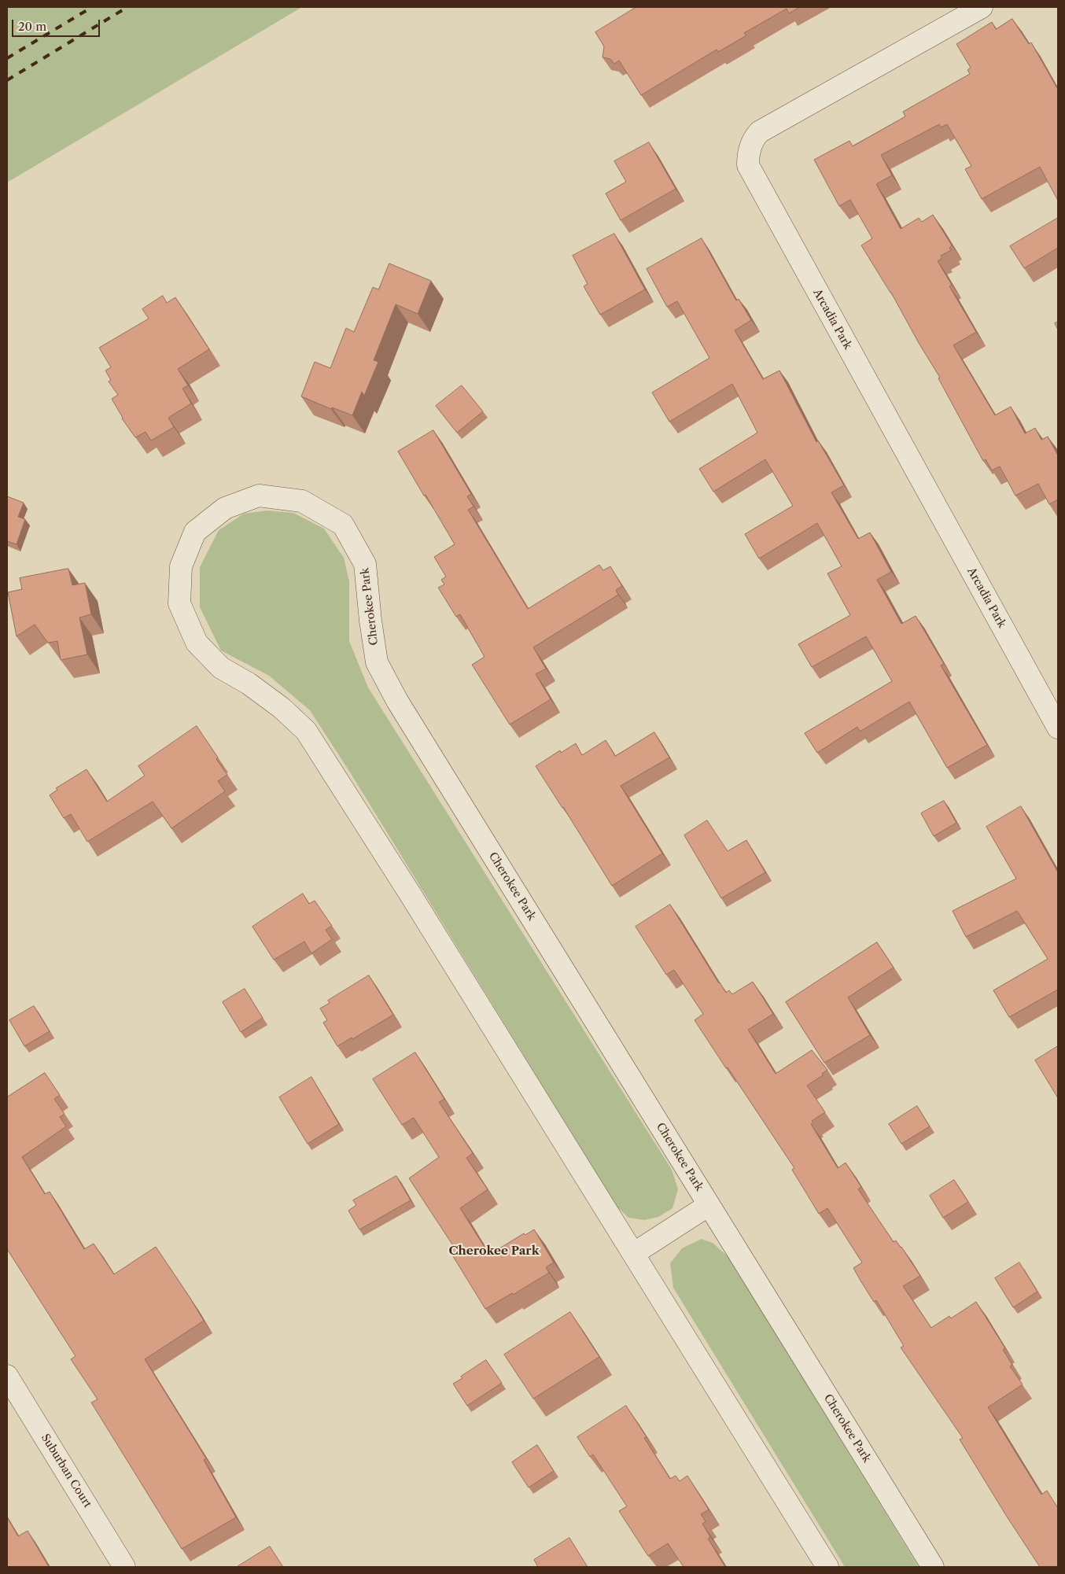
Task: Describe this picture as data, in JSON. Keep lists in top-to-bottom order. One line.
{"streets":{"street":["Arcadia Park","Cherokee Park","Suburban Court"]},"districts":["Cherokee Park"],"scale_bar":"20 m"}
